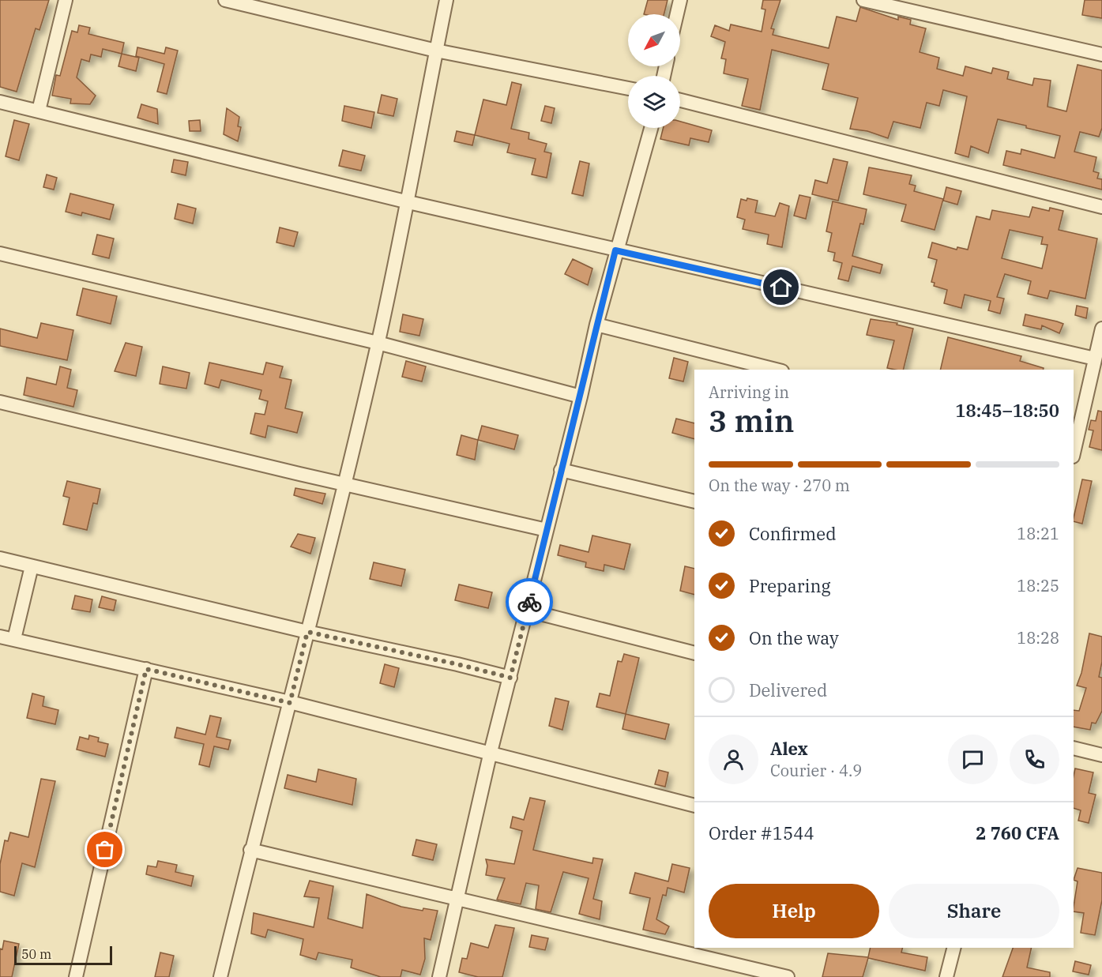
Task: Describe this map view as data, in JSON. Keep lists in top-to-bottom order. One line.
{"scale_bar":"50 m","north":"bottom left","page":{"heading":["3 min","Arriving in","18:45–18:50"],"panel":["Alex","Courier · 4.9","Order #1544","2 760 CFA"],"bar":"On the way · 270 m","list":[["Confirmed","18:21"],["Preparing","18:25"],["On the way","18:28"],"Delivered"],"buttons":["Help","Share"],"scale":"50 m"}}
